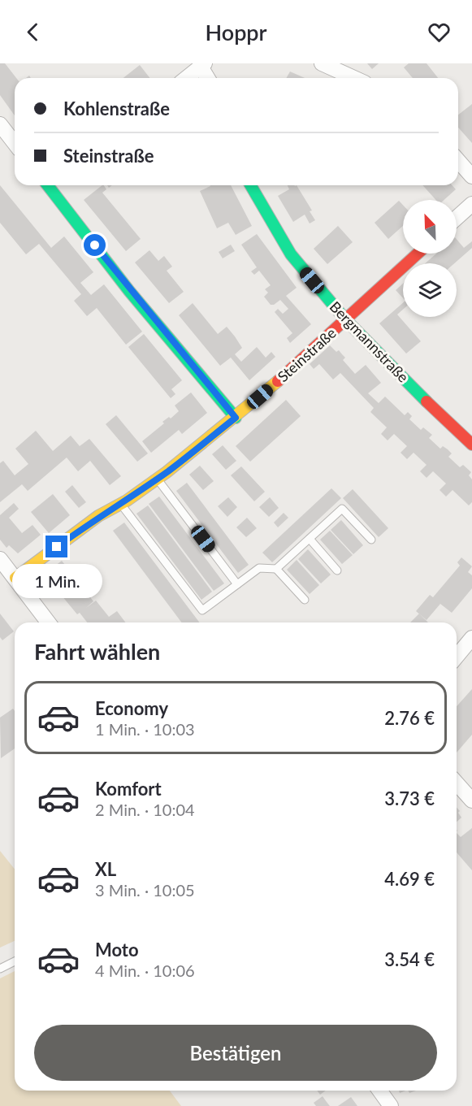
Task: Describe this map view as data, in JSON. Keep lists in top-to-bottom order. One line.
{"streets":{"street":["Bergmannstraße","Steinstraße"]},"crossings":[["Bergmannstraße","Steinstraße"]],"north":"top left","page":{"header":"Hoppr","banner":["Kohlenstraße","Steinstraße"],"bubble":"1 Min.","heading":"Fahrt wählen","list":[{"name":"Economy","note":"1 Min. · 10:03","value":"2.76 €"},{"name":"Komfort","note":"2 Min. · 10:04","value":"3.73 €"},{"name":"XL","note":"3 Min. · 10:05","value":"4.69 €"},{"name":"Moto","note":"4 Min. · 10:06","value":"3.54 €"}],"buttons":"Bestätigen"}}
